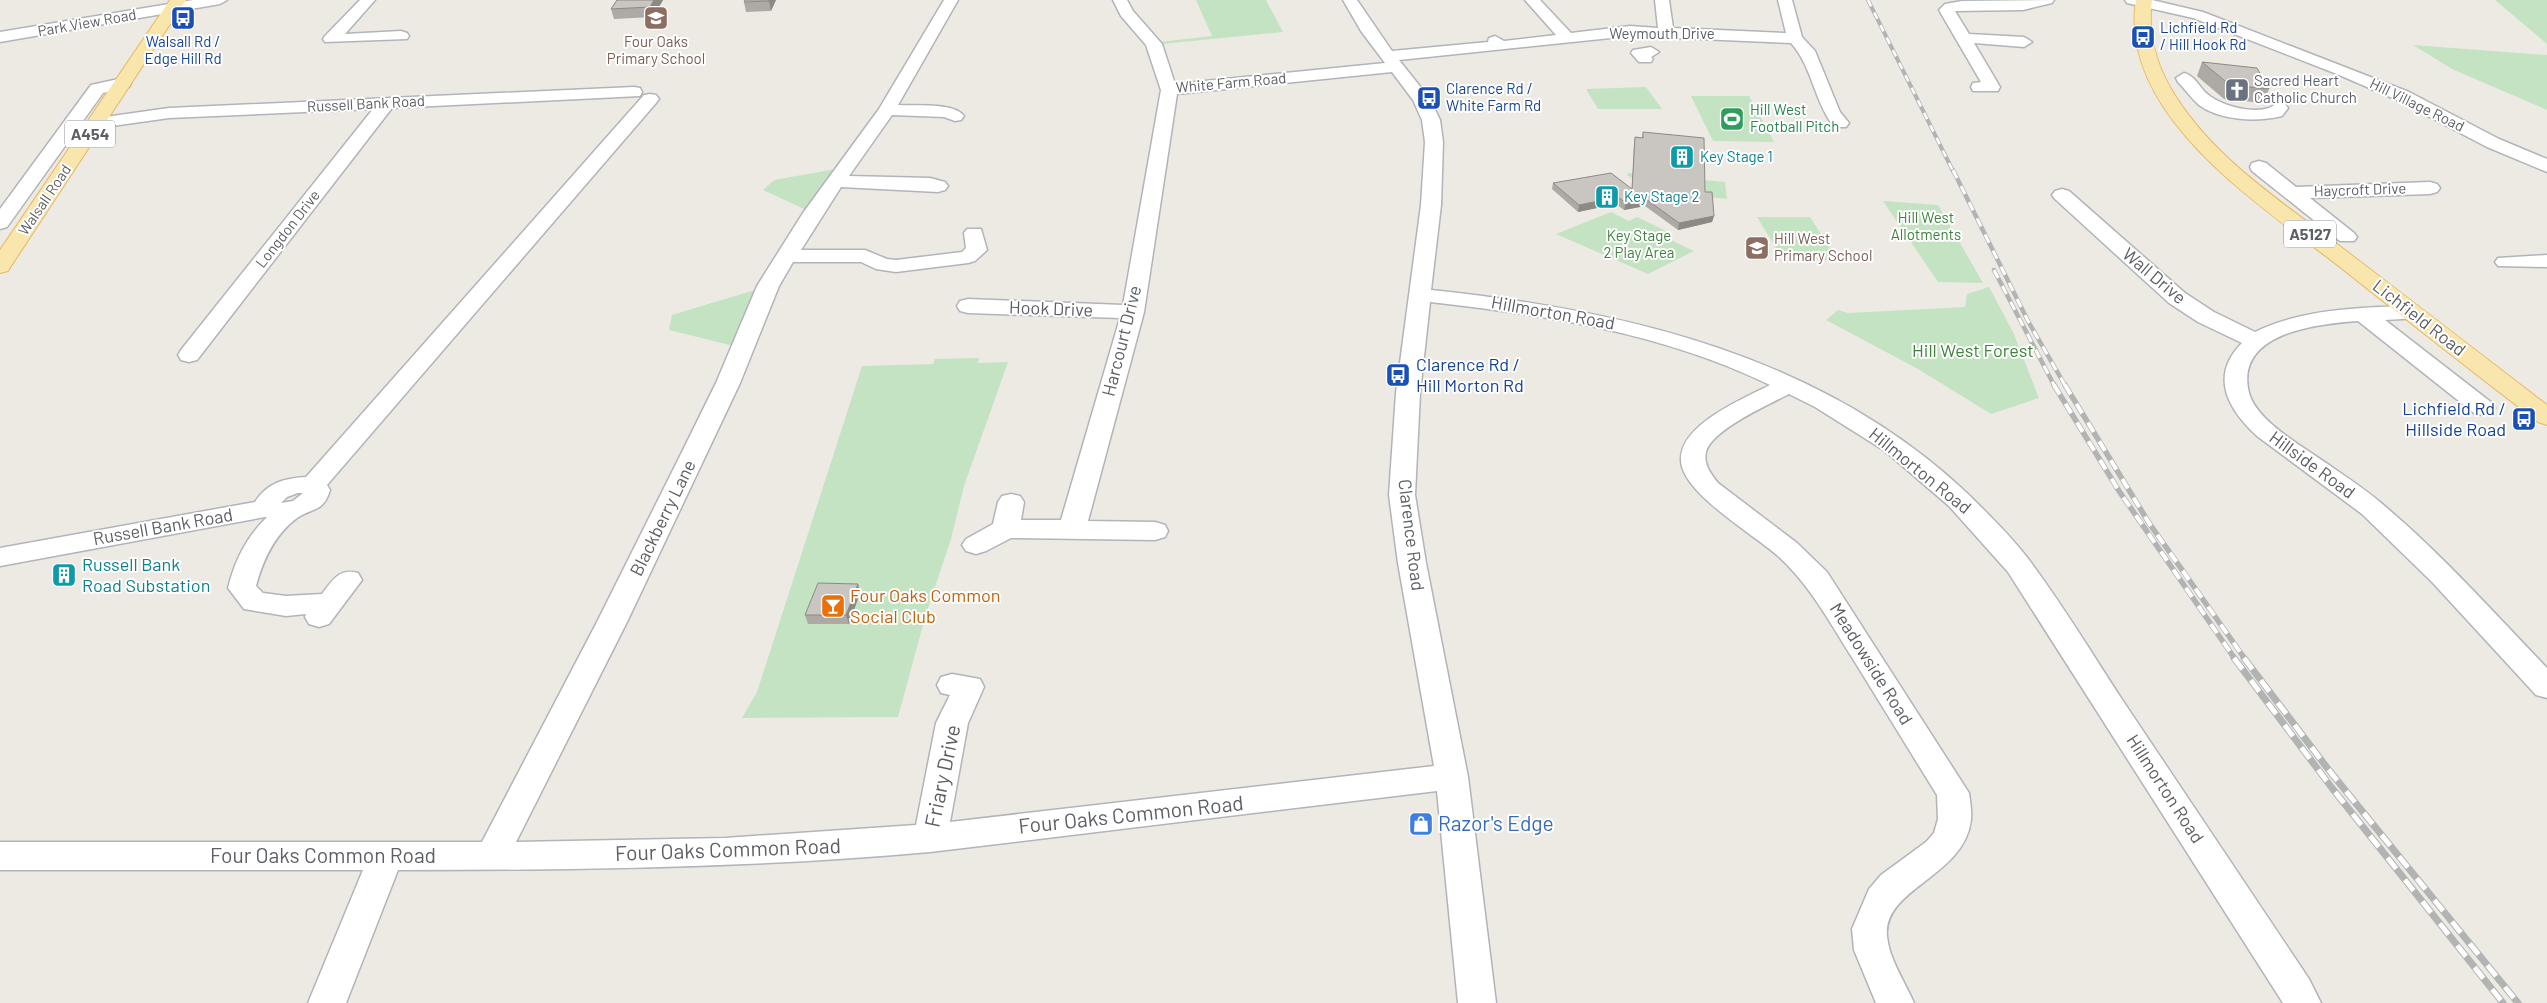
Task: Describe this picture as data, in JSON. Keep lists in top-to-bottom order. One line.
{"streets":{"main road":["A454","Walsall Road","A5127","Lichfield Road"],"street":["Park View Road","Weymouth Drive","White Farm Road","Russell Bank Road","Hill Village Road","Haycroft Drive","Longdon Drive","Wall Drive","Hook Drive","Hillmorton Road","Harcourt Drive","Hillside Road","Blackberry Lane","Clarence Road","Meadowside Road","Friary Drive","Four Oaks Common Road"]},"crossings":[["Park View Road","Walsall Road"],["Weymouth Drive","White Farm Road"],["Weymouth Drive","Clarence Road"],["White Farm Road","Harcourt Drive"],["White Farm Road","Clarence Road"],["Russell Bank Road","Walsall Road"],["Russell Bank Road","Longdon Drive"],["Hill Village Road","Lichfield Road"],["Wall Drive","Hillside Road"],["Hook Drive","Harcourt Drive"],["Hillmorton Road","Clarence Road"],["Hillmorton Road","Meadowside Road"],["Lichfield Road","Hillside Road"],["Blackberry Lane","Four Oaks Common Road"],["Clarence Road","Four Oaks Common Road"],["Friary Drive","Four Oaks Common Road"]],"parks":["Hill West Allotments","Key Stage 2 Play Area","Hill West Forest"],"places":{"bus stop":["Walsall Rd / Edge Hill Rd","Lichfield Rd / Hill Hook Rd","Clarence Rd / White Farm Rd","Clarence Rd / Hill Morton Rd","Lichfield Rd / Hillside Road"],"school or university":["Four Oaks Primary School","Hill West Primary School"],"church":["Sacred Heart Catholic Church"],"sports":["Hill West Football Pitch"],"building":["Key Stage 1","Key Stage 2","Russell Bank Road Substation"],"bar":["Four Oaks Common Social Club"],"shop":["Razor's Edge"]}}
